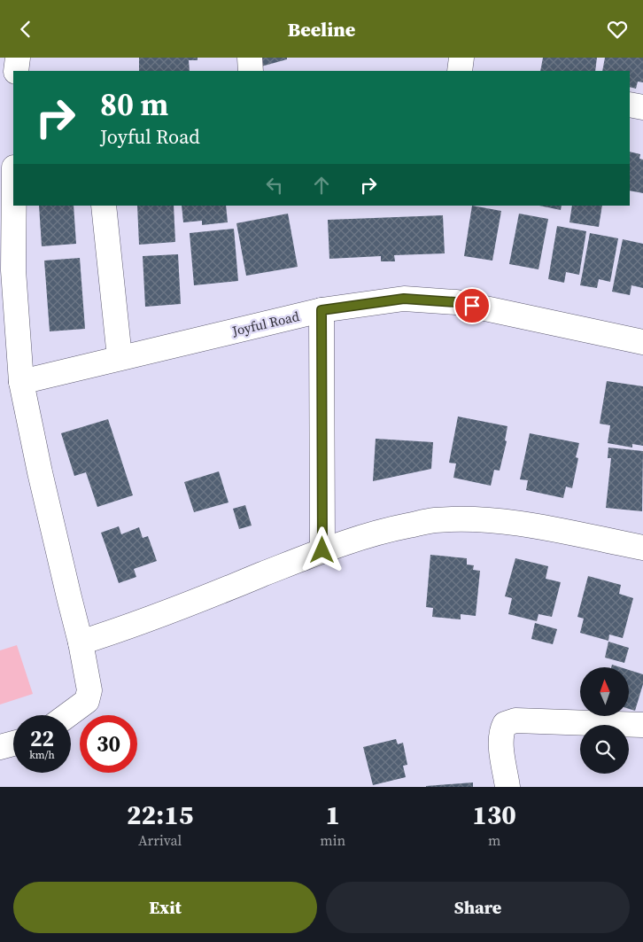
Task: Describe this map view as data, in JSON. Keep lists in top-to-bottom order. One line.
{"streets":{"street":["Joyful Road"]},"north":"top","page":{"header":"Beeline","turn":["80 m","Joyful Road"],"speed":"22 km/h","limit":"30","eta":["22:15","Arrival","1","min","130","m"],"buttons":["Exit","Share"]}}
